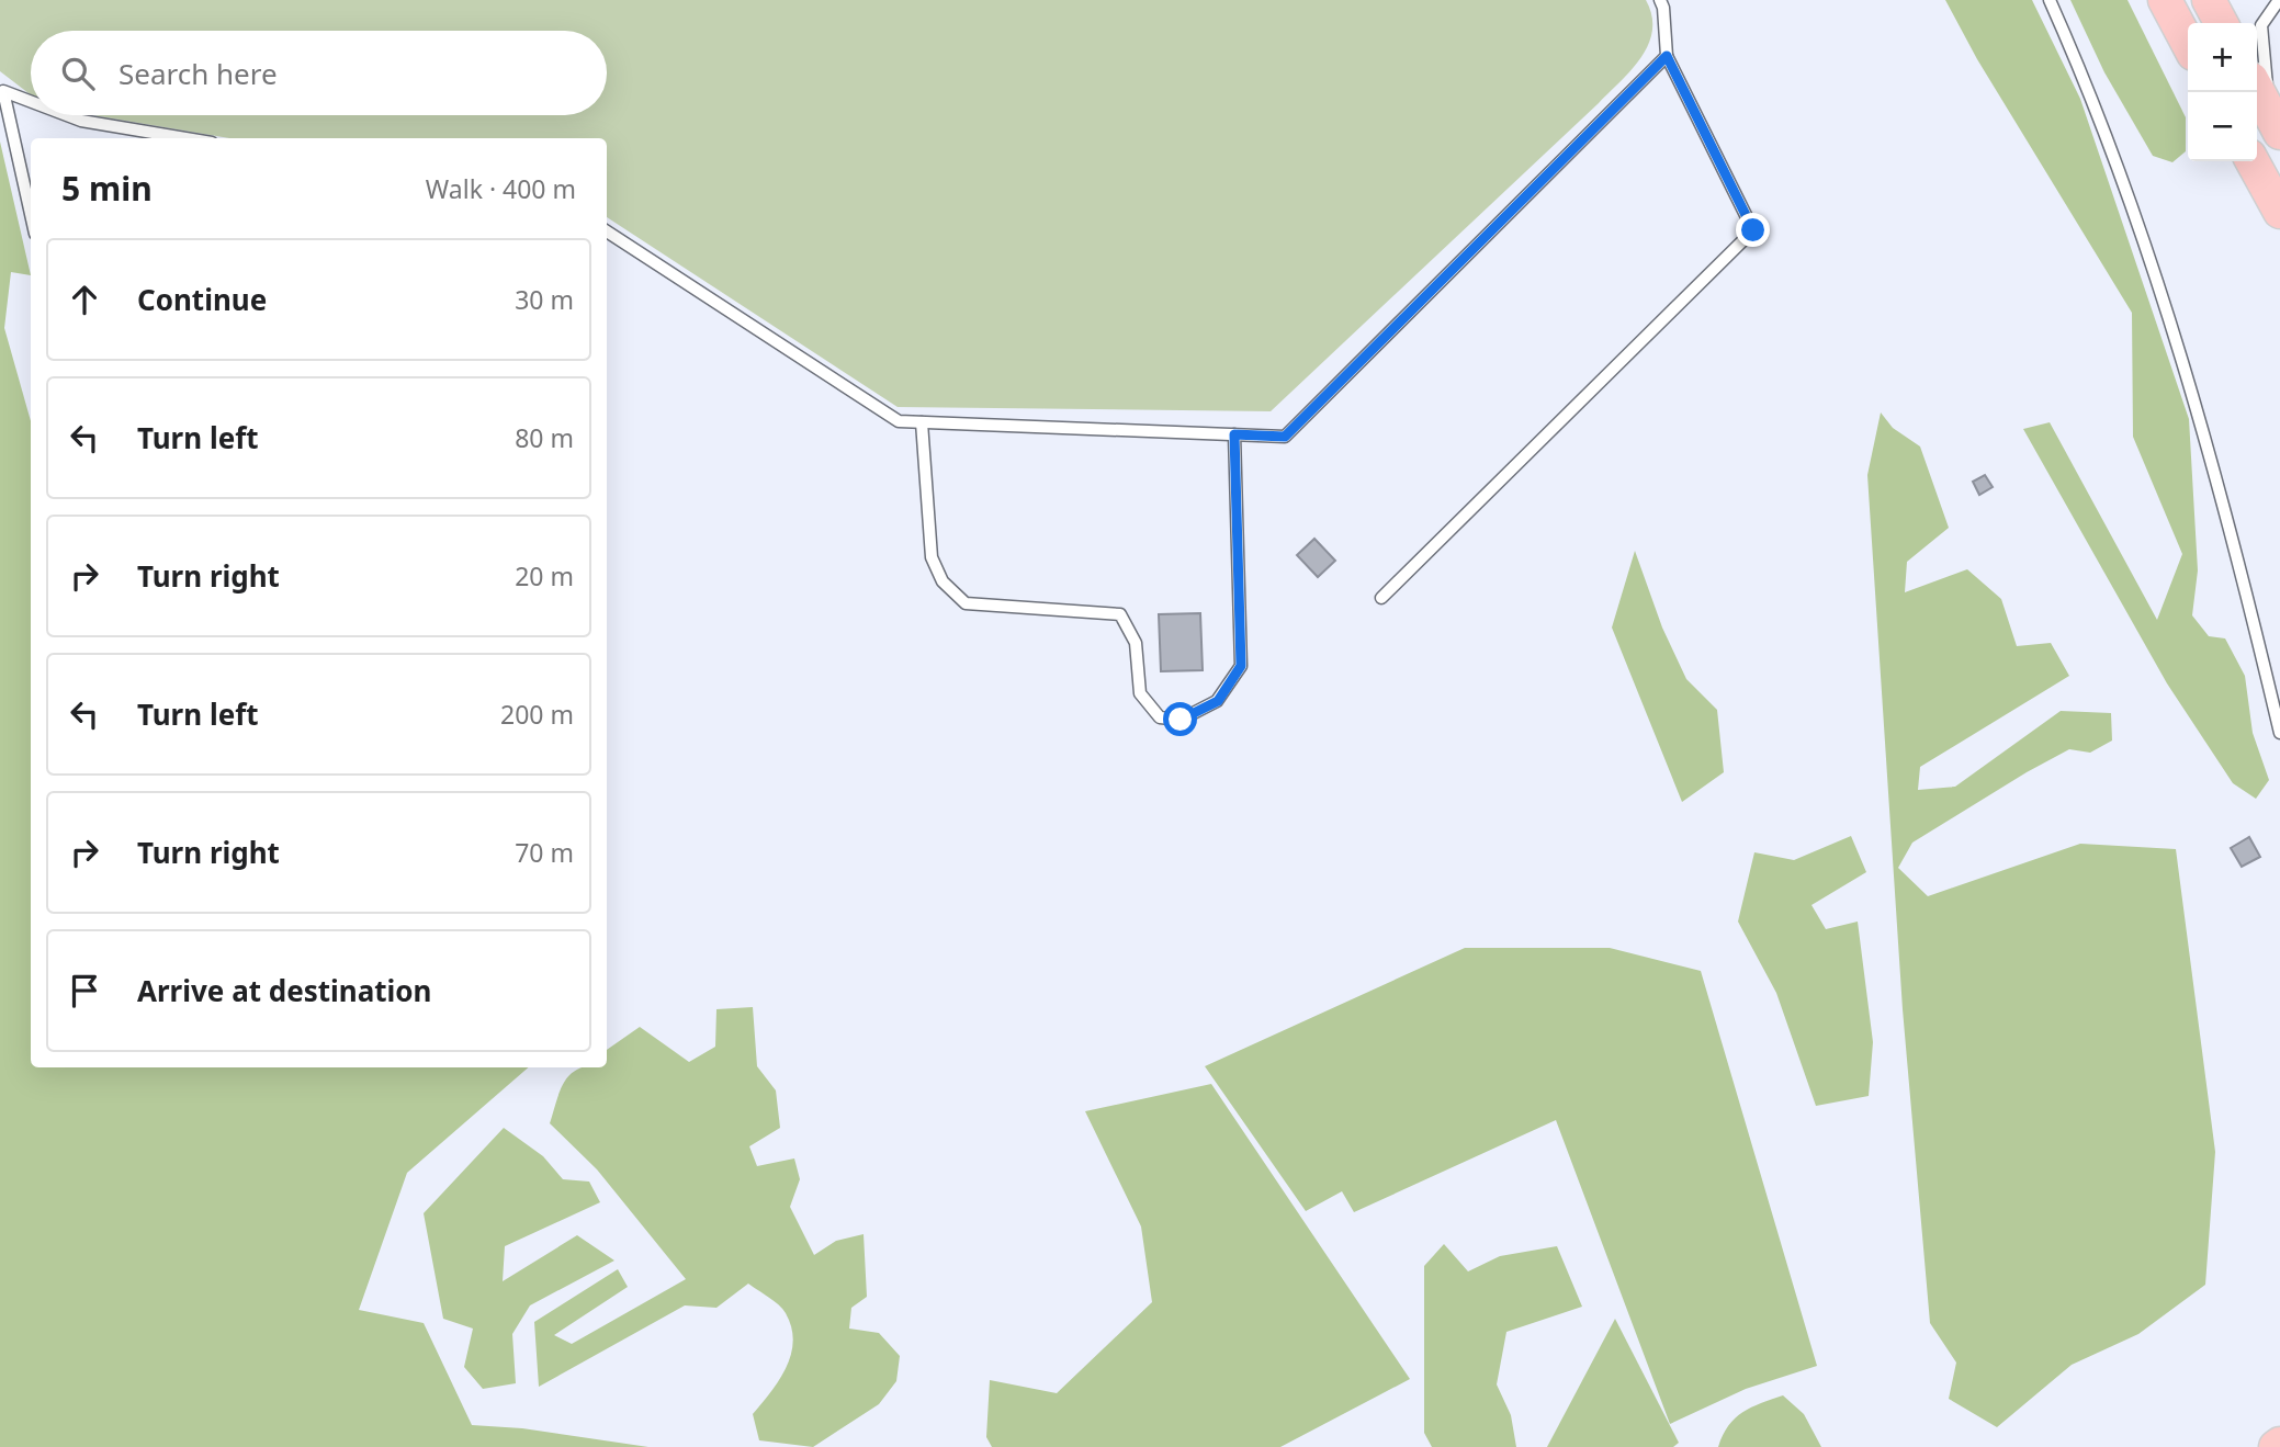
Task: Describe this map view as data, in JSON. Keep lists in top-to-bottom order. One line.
{"page":{"map_buttons":["+","−"],"search":"Search here","heading":["5 min","Walk · 400 m"],"list":[["Continue","30 m"],["Turn left","80 m"],["Turn right","20 m"],["Turn left","200 m"],["Turn right","70 m"],"Arrive at destination"]}}
